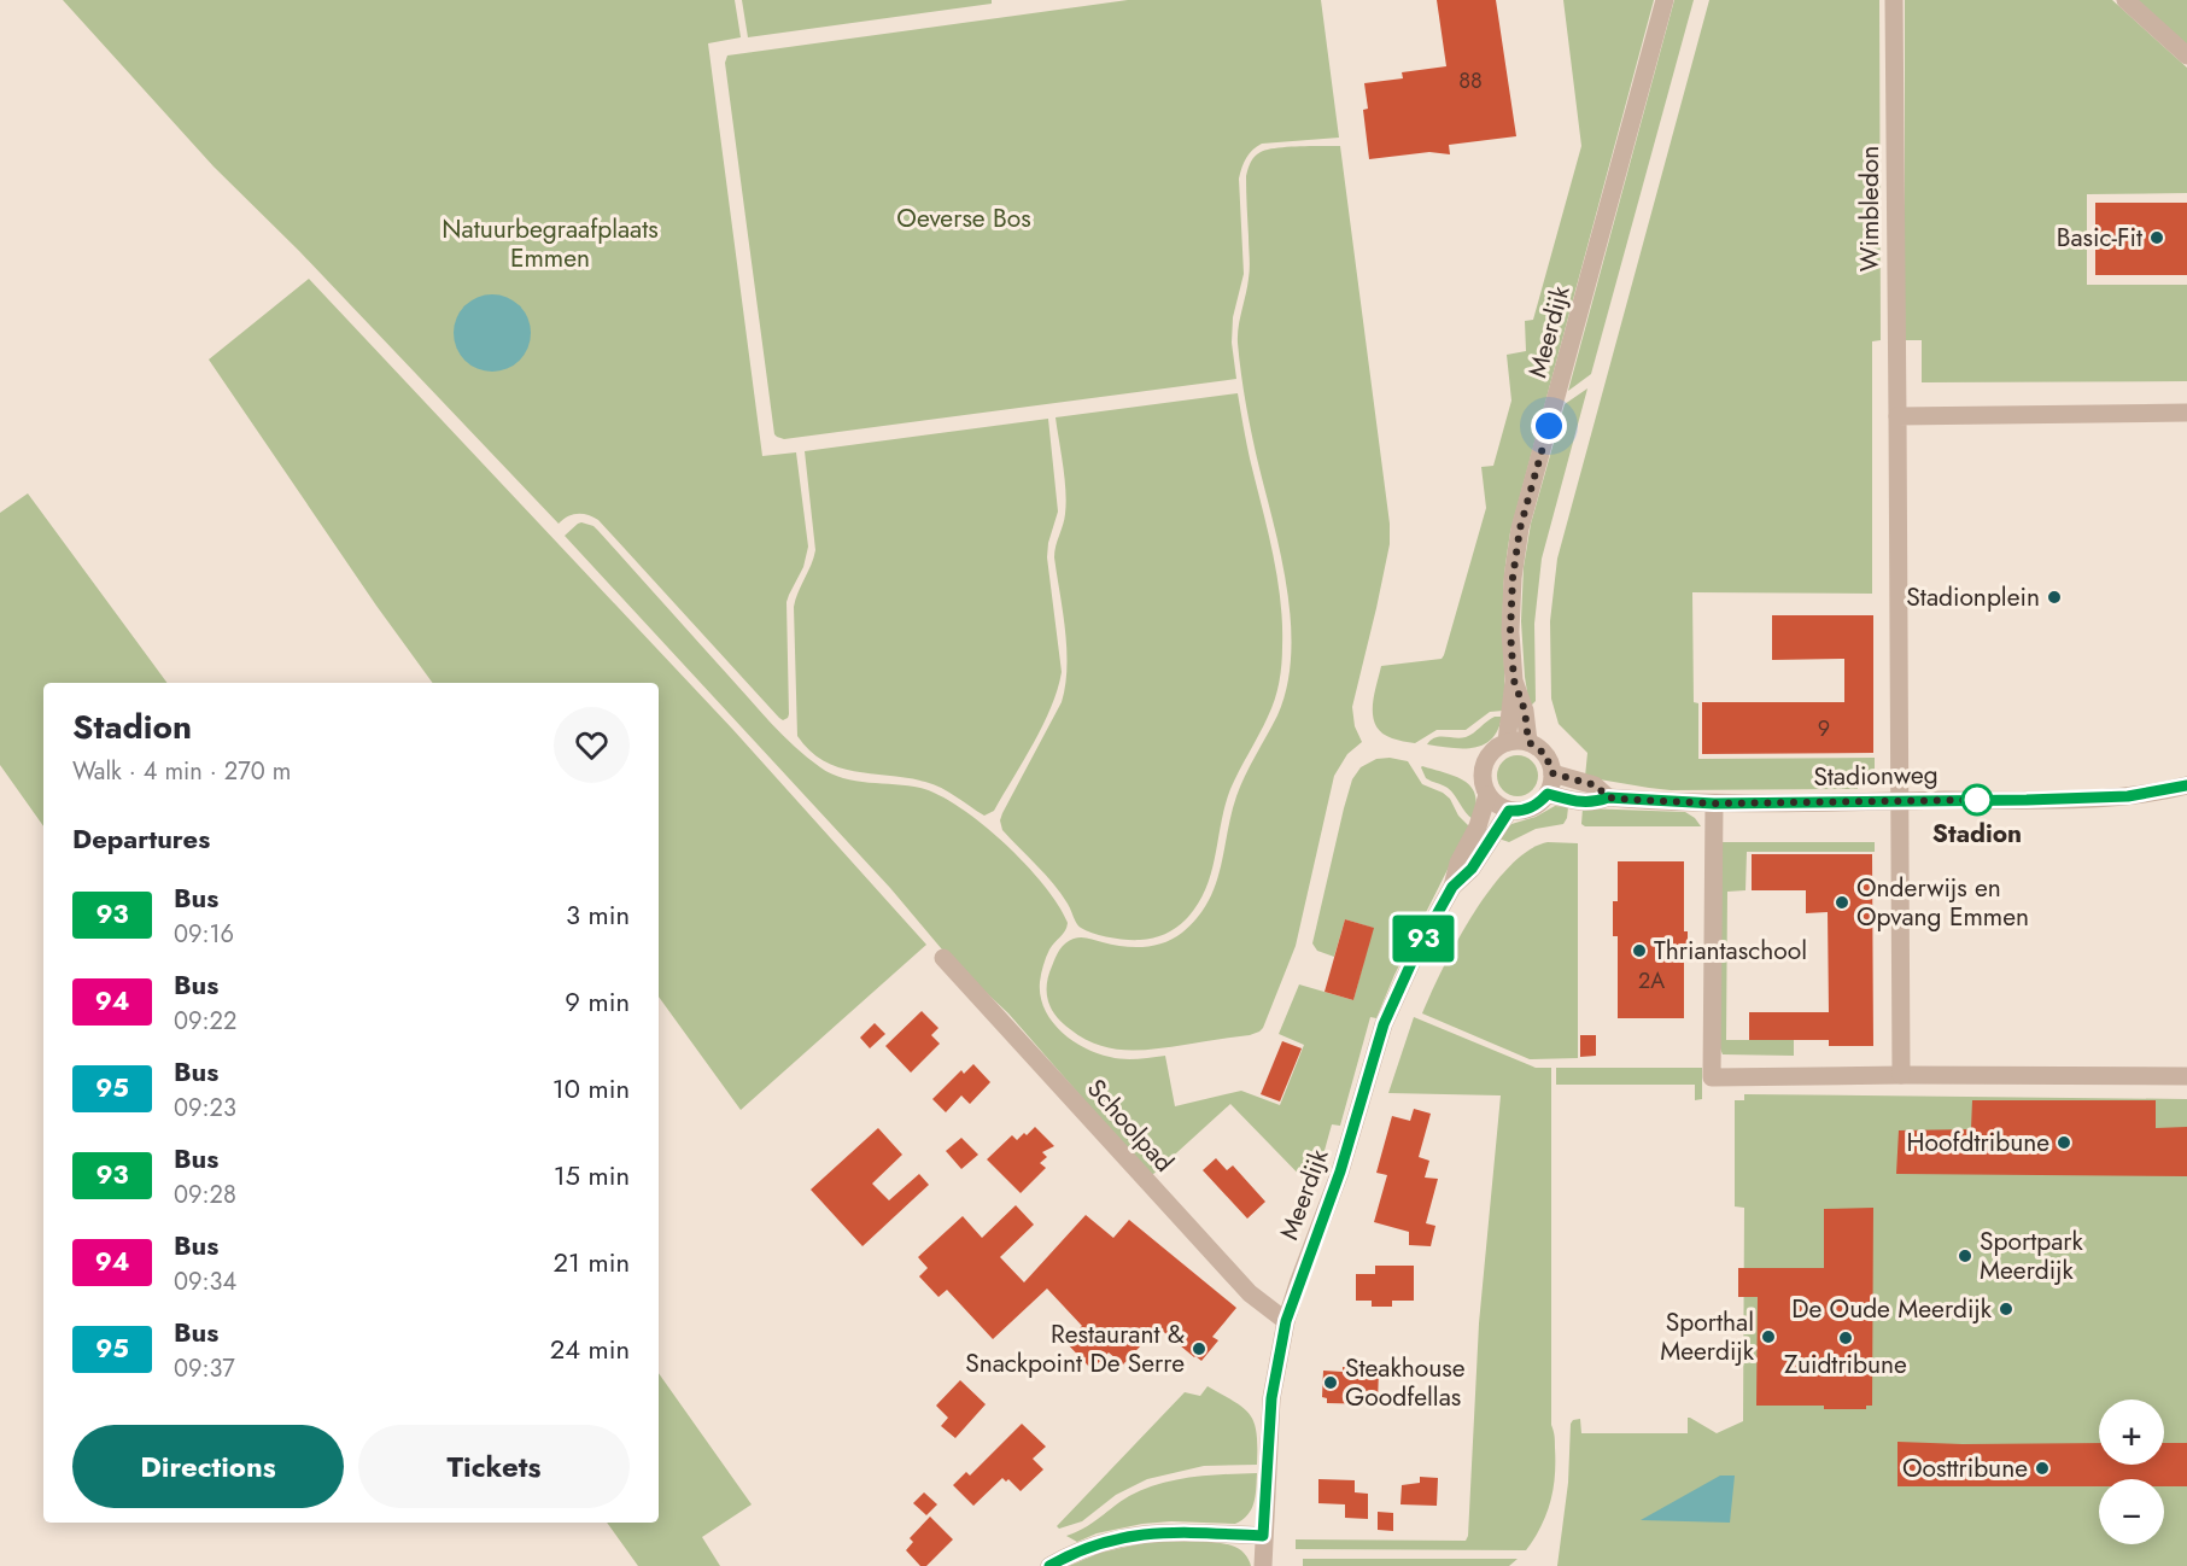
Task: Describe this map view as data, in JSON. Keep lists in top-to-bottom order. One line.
{"streets":{"street":["Wimbledon","Meerdijk","Stadionweg","Schoolpad"]},"crossings":[["Meerdijk","Stadionweg"],["Meerdijk","Schoolpad"]],"parks":["Oeverse Bos","Natuurbegraafplaats Emmen"],"places":["Basic-Fit","Stadionplein","Stadion","Onderwijs en Opvang Emmen","Thriantaschool","Hoofdtribune","Sportpark Meerdijk","De Oude Meerdijk","Sporthal Meerdijk","Zuidtribune","Restaurant & Snackpoint De Serre","Steakhouse Goodfellas","Oosttribune"],"lines":["bus line 93"],"house_numbers":["88","9","2A"],"page":{"on_map":"93","heading":[["Stadion","Walk · 4 min · 270 m"],"Departures"],"list":[{"mark":"93","name":"Bus","note":"09:16","value":"3 min"},{"mark":"94","name":"Bus","note":"09:22","value":"9 min"},{"mark":"95","name":"Bus","note":"09:23","value":"10 min"},{"mark":"93","name":"Bus","note":"09:28","value":"15 min"},{"mark":"94","name":"Bus","note":"09:34","value":"21 min"},{"mark":"95","name":"Bus","note":"09:37","value":"24 min"}],"map_buttons":["+","−"],"buttons":["Directions","Tickets"]}}
